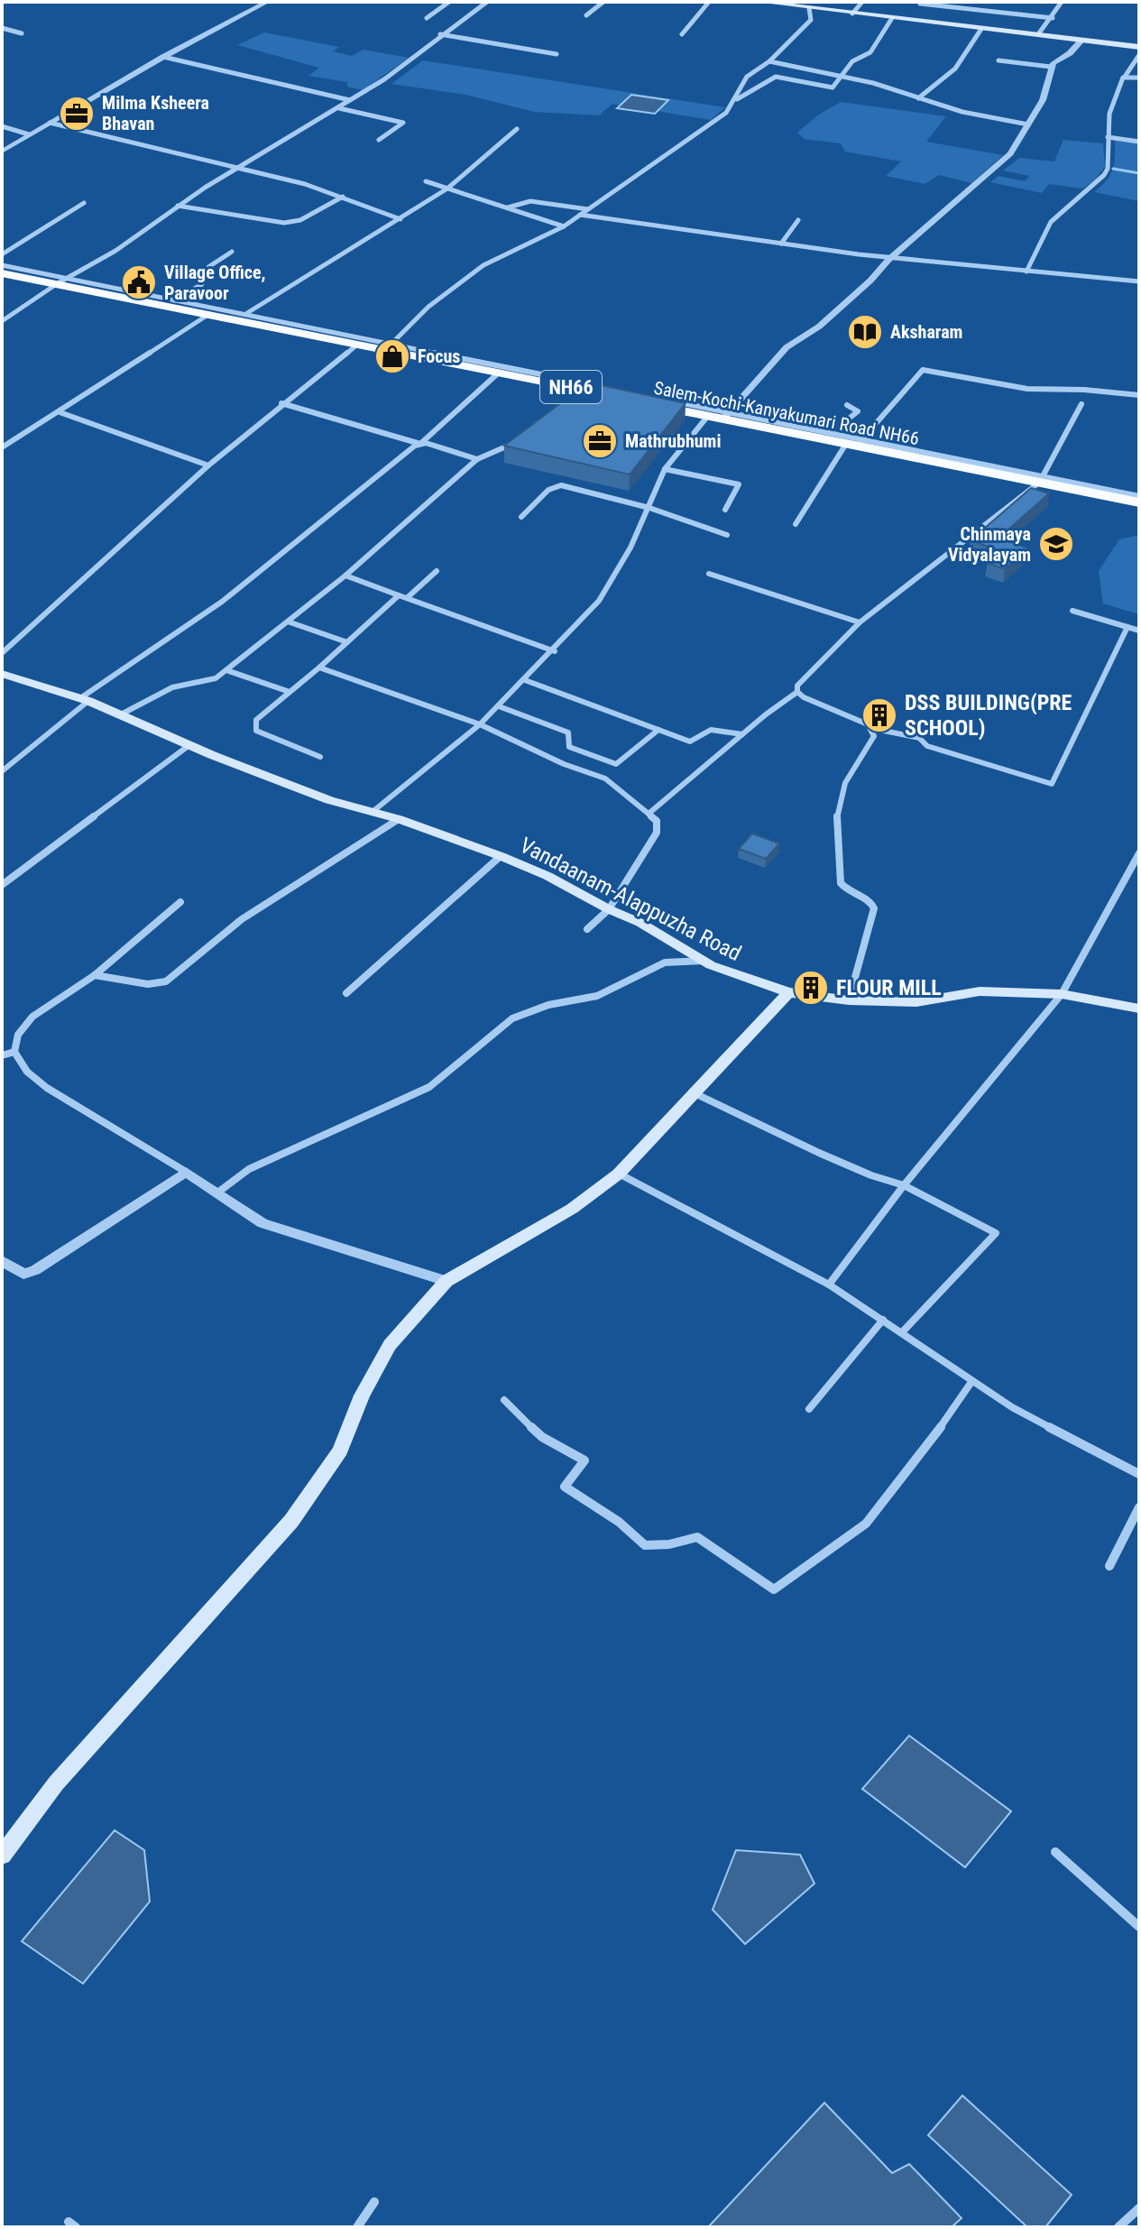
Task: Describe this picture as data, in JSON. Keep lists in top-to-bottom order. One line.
{"streets":{"highway":["NH66","Salem-Kochi-Kanyakumari Road NH66"],"main road":["Vandaanam-Alappuzha Road"]},"places":{"office":["Milma Ksheera Bhavan","Mathrubhumi"],"public building":["Village Office, Paravoor"],"library":["Aksharam"],"shop":["Focus"],"school or university":["Chinmaya Vidyalayam"],"building":["DSS BUILDING(PRE SCHOOL)","FLOUR MILL"]}}
